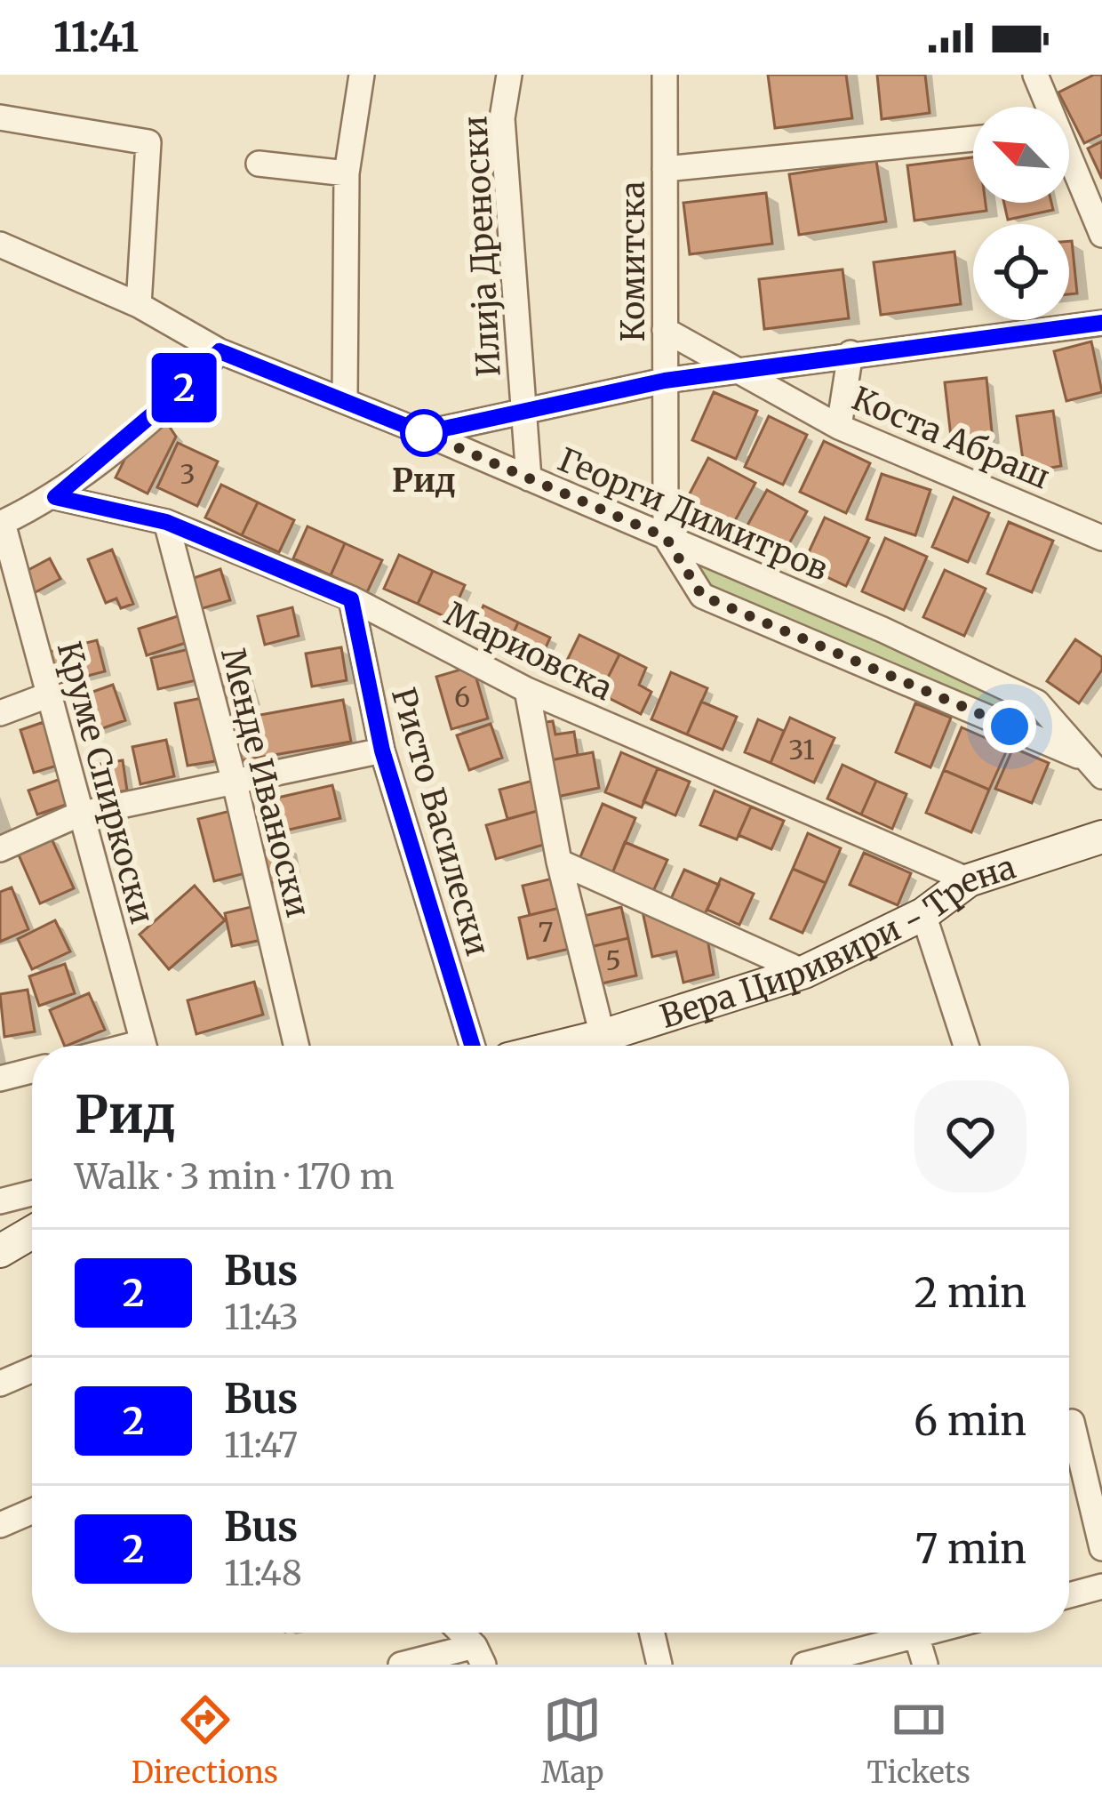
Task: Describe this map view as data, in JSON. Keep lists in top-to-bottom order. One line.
{"streets":{"street":["Илија Дреноски","Комитска","Коста Абраш","Георги Димитров","Мариовска","Круме Спиркоски","Менде Иваноски","Ристо Василески","Вера Циривири - Трена"]},"crossings":[["Илија Дреноски","Георги Димитров"],["Комитска","Коста Абраш"],["Комитска","Георги Димитров"],["Мариовска","Менде Иваноски"],["Мариовска","Ристо Василески"],["Мариовска","Вера Циривири - Трена"]],"places":["Рид"],"lines":["bus line 2"],"house_numbers":["3","6","31","7","5"],"north":"top left","page":{"status":"11:41","on_map":"2","heading":["Рид","Walk · 3 min · 170 m"],"list":[{"mark":"2","name":"Bus","note":"11:43","value":"2 min"},{"mark":"2","name":"Bus","note":"11:47","value":"6 min"},{"mark":"2","name":"Bus","note":"11:48","value":"7 min"}],"tabs":["Directions","Map","Tickets"]}}
